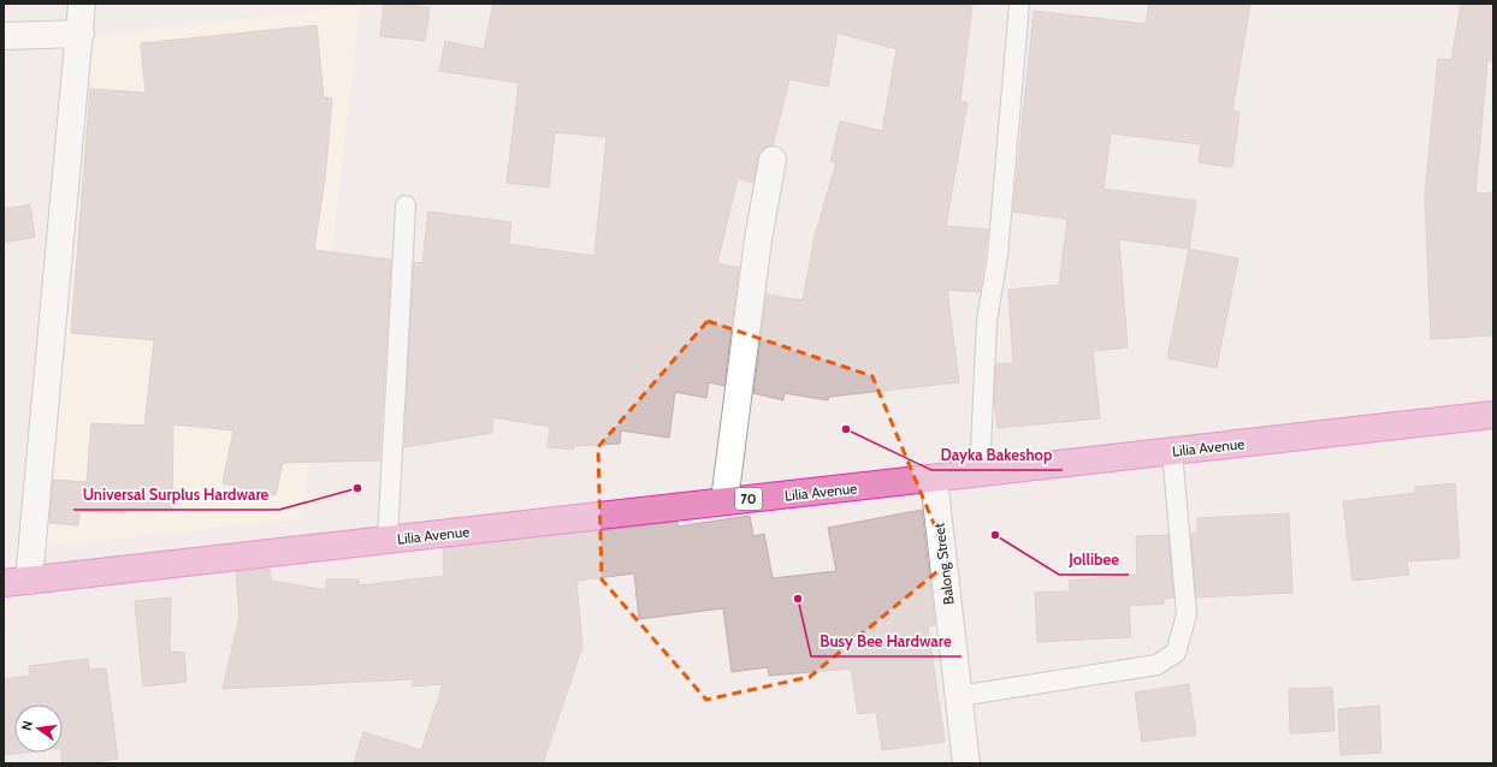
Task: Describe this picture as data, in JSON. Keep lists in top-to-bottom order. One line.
{"streets":{"highway":["Lilia Avenue","70"],"street":["Balong Street"]},"crossings":[["Lilia Avenue","Balong Street"]],"places":["Dayka Bakeshop","Universal Surplus Hardware","Jollibee","Busy Bee Hardware"],"north":"left"}
